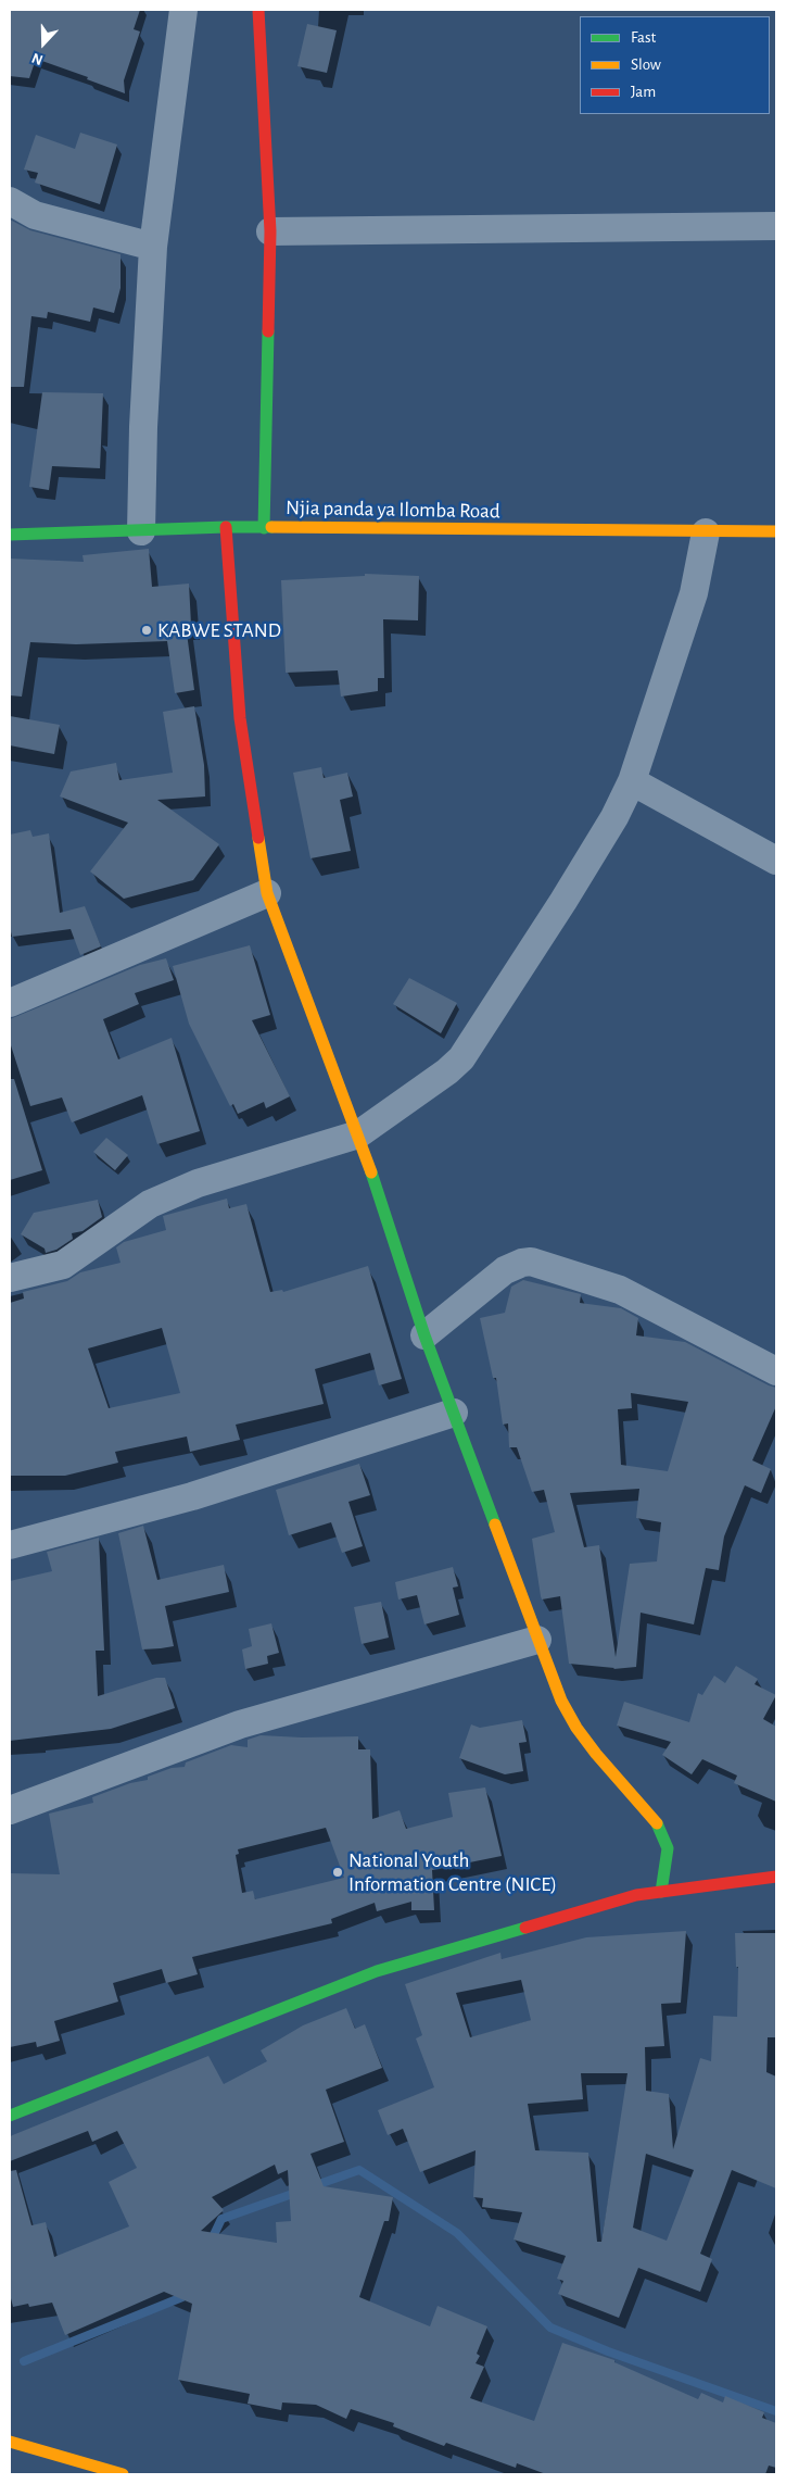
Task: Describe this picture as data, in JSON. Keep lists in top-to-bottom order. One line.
{"streets":{"main road":["Njia panda ya Ilomba Road"]},"places":["KABWE STAND","National Youth Information Centre (NICE)"],"legend":["Fast","Slow","Jam"],"north":"bottom"}
